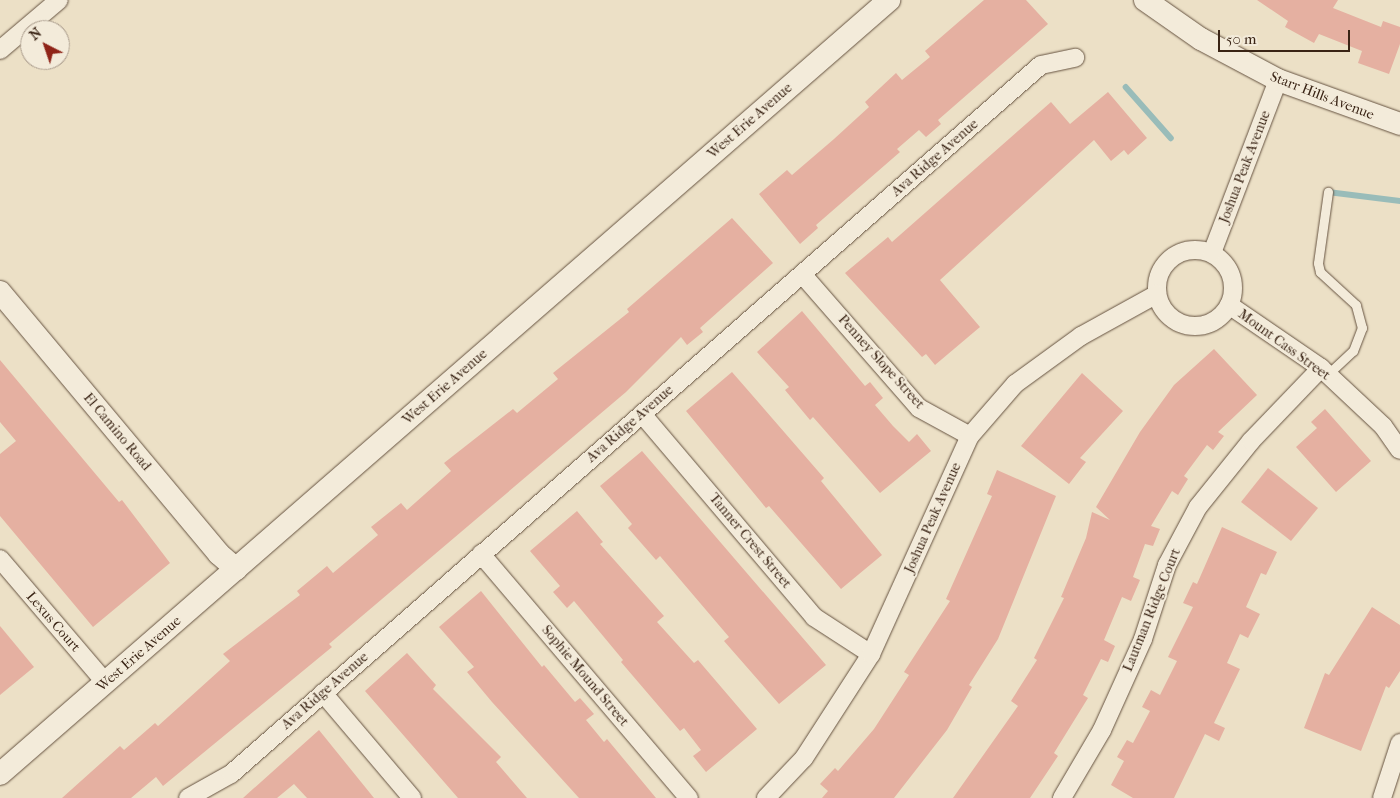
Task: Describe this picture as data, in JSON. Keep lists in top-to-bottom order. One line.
{"streets":{"street":["Starr Hills Avenue","West Erie Avenue","Ava Ridge Avenue","Joshua Peak Avenue","Mount Cass Street","Penney Slope Street","El Camino Road","Tanner Crest Street","Lautman Ridge Court","Lexus Court","Sophie Mound Street"]},"crossings":[["Starr Hills Avenue","Joshua Peak Avenue"],["West Erie Avenue","El Camino Road"],["West Erie Avenue","Lexus Court"],["Ava Ridge Avenue","Penney Slope Street"],["Ava Ridge Avenue","Tanner Crest Street"],["Ava Ridge Avenue","Sophie Mound Street"],["Joshua Peak Avenue","Mount Cass Street"],["Joshua Peak Avenue","Penney Slope Street"],["Joshua Peak Avenue","Tanner Crest Street"],["Mount Cass Street","Lautman Ridge Court"]],"scale_bar":"50 m","north":"top left"}
